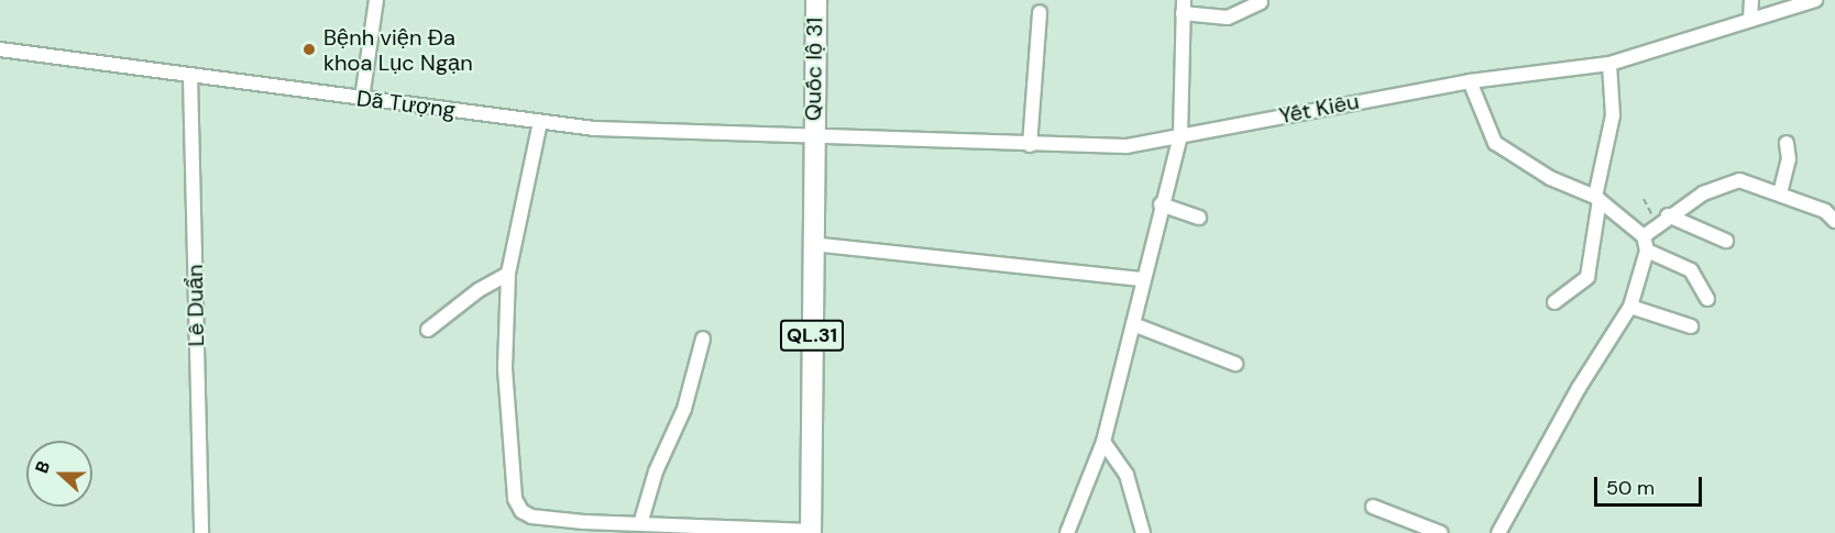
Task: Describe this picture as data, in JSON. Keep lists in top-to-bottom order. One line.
{"streets":{"highway":["Quốc lộ 31","QL.31"],"street":["Dã Tượng","Yết Kiêu","Lê Duẩn"]},"crossings":[["Quốc lộ 31","Dã Tượng"],["Quốc lộ 31","Yết Kiêu"],["Quốc lộ 31","QL.31"],["Dã Tượng","Yết Kiêu"],["Dã Tượng","Lê Duẩn"],["Dã Tượng","QL.31"],["Yết Kiêu","QL.31"]],"places":["Bệnh viện Đa khoa Lục Ngạn"],"scale_bar":"50 m","north":"left"}
